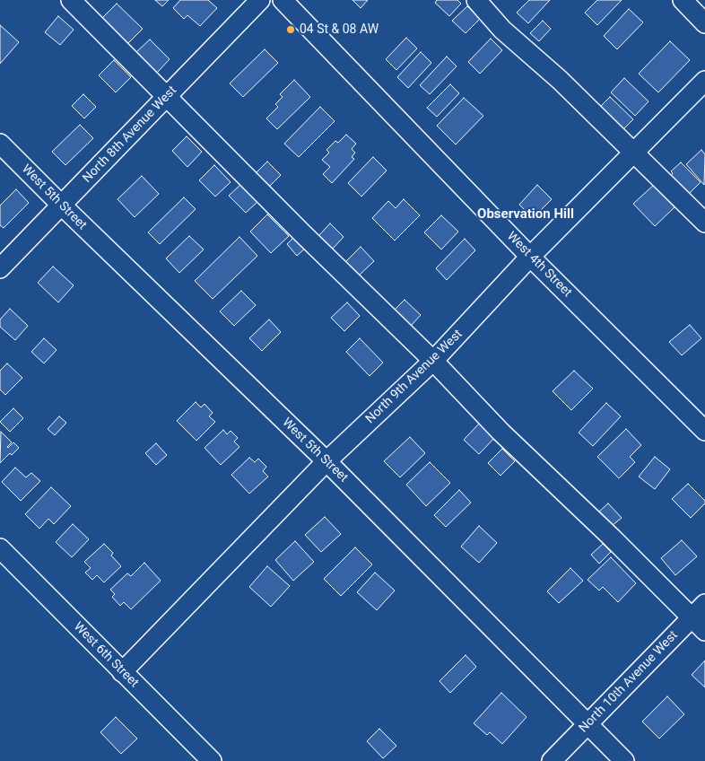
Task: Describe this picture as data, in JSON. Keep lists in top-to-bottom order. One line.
{"streets":{"street":["North 8th Avenue West","West 5th Street","West 4th Street","North 9th Avenue West","West 6th Street","North 10th Avenue West"]},"crossings":[["North 8th Avenue West","West 5th Street"],["West 5th Street","North 9th Avenue West"],["West 5th Street","North 10th Avenue West"],["West 4th Street","North 9th Avenue West"],["North 9th Avenue West","West 6th Street"]],"districts":["Observation Hill"],"places":["04 St & 08 AW"]}
